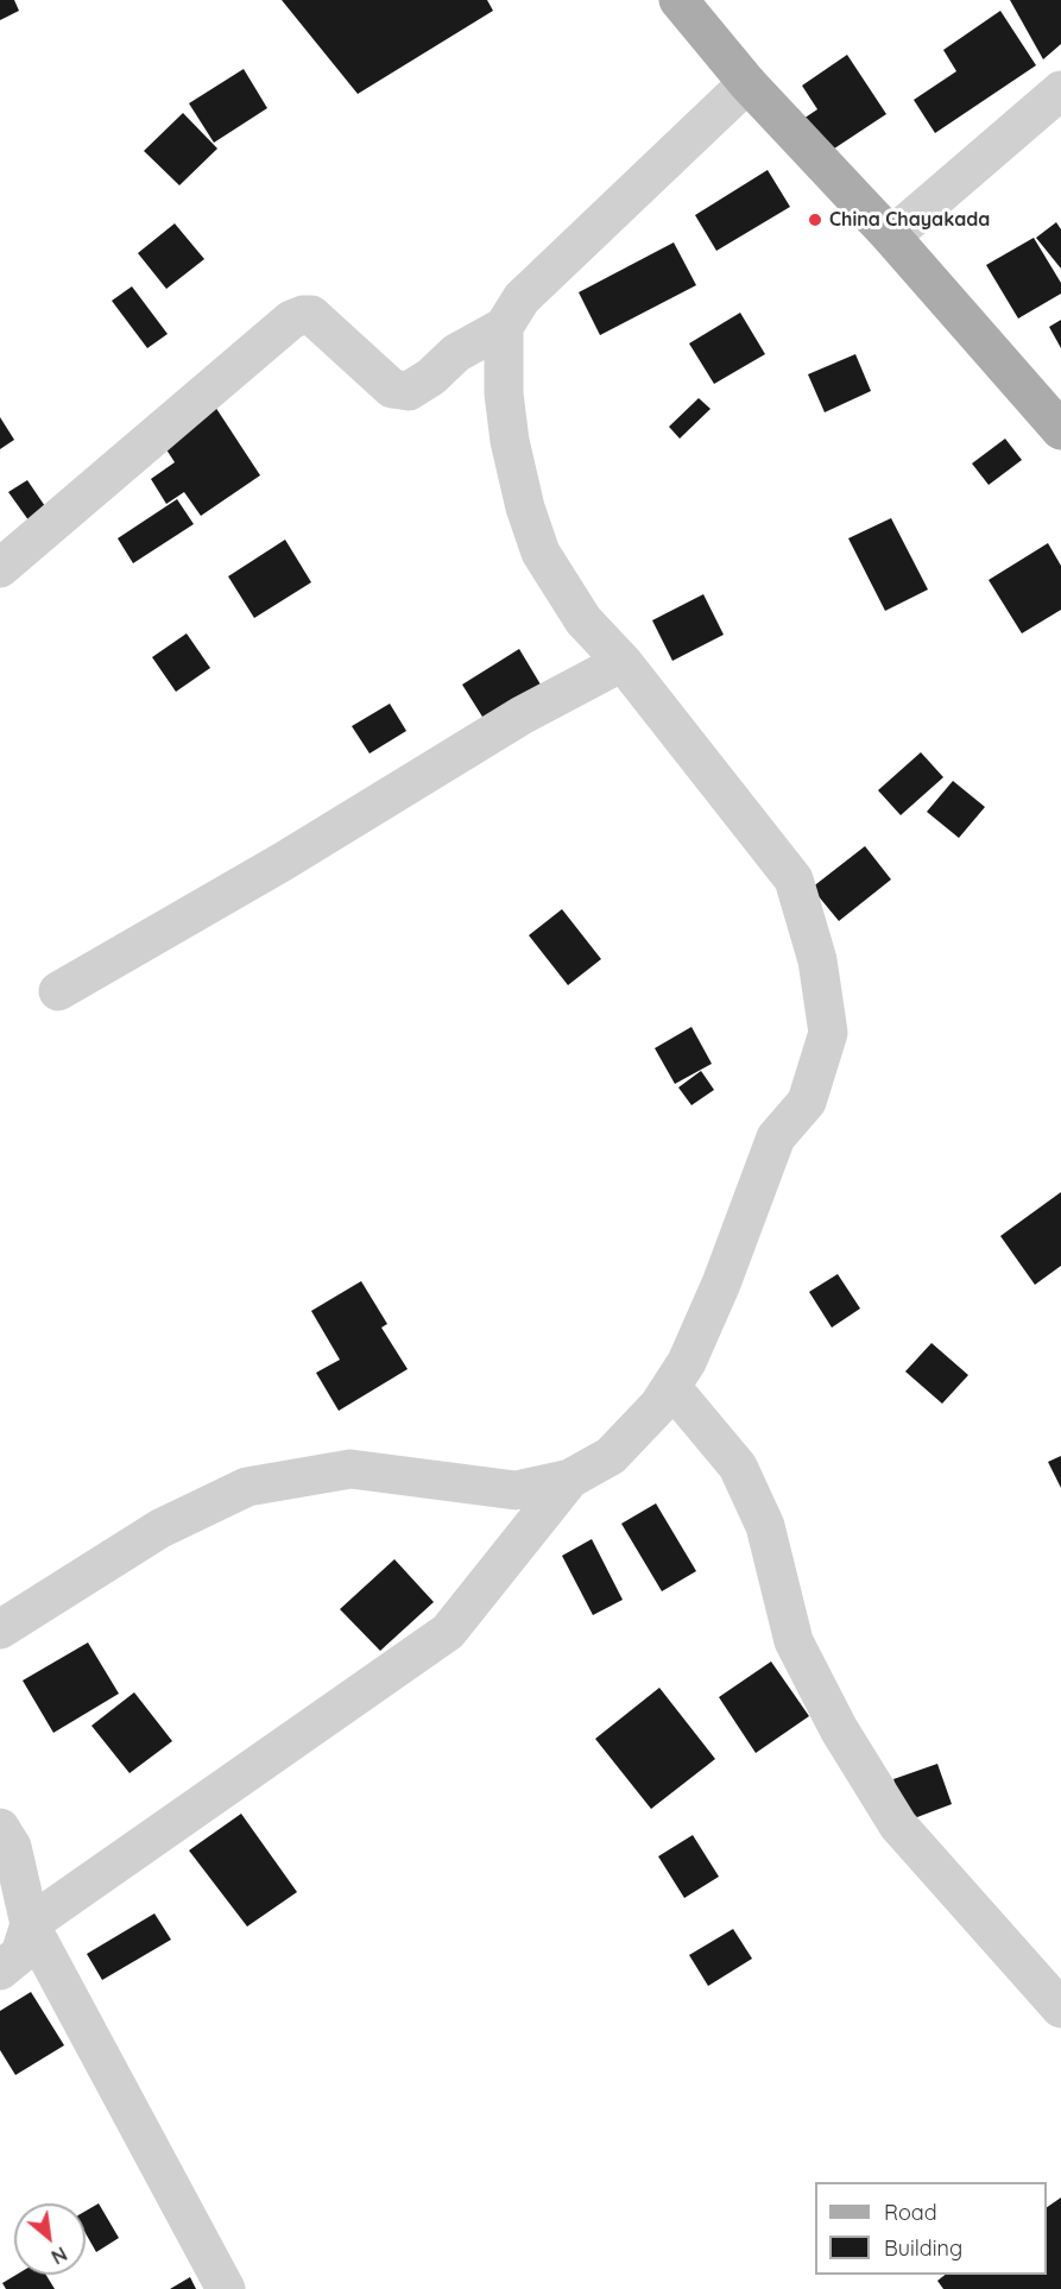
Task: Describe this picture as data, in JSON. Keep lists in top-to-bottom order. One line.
{"places":["China Chayakada"],"legend":["Road","Building"],"north":"bottom right"}
